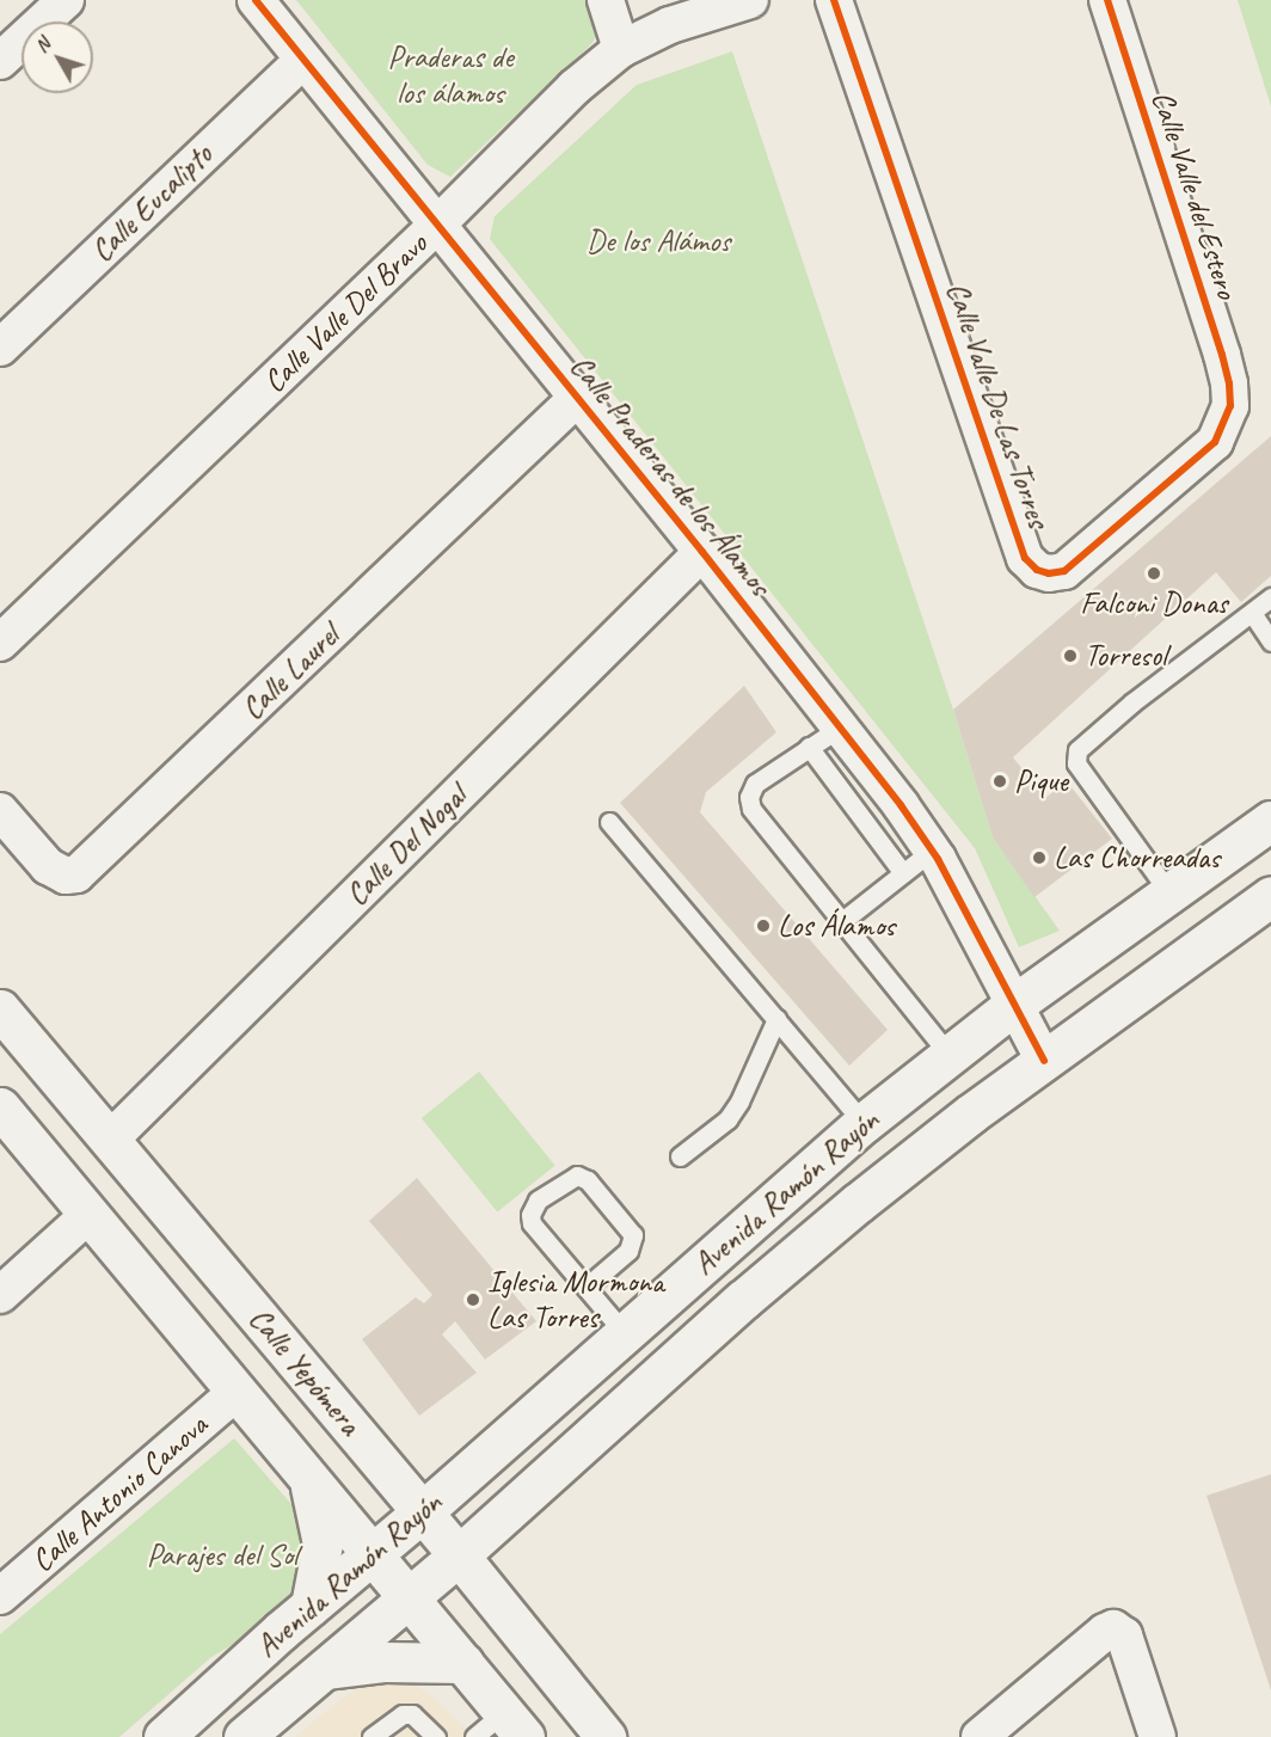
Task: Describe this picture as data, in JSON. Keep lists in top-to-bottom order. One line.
{"streets":{"main road":["Avenida Ramón Rayón","Calle Yepómera"],"street":["Calle Valle del Estero","Calle Eucalipto","Calle Valle Del Bravo","Calle Valle De Las Torres","Calle Praderas de los Álamos","Calle Laurel","Calle Del Nogal","Calle Antonio Canova"]},"crossings":[["Calle Valle del Estero","Calle Valle De Las Torres"],["Calle Eucalipto","Calle Praderas de los Álamos"],["Calle Valle Del Bravo","Calle Praderas de los Álamos"],["Calle Praderas de los Álamos","Calle Laurel"],["Calle Praderas de los Álamos","Calle Del Nogal"],["Calle Praderas de los Álamos","Avenida Ramón Rayón"],["Calle Del Nogal","Calle Yepómera"],["Avenida Ramón Rayón","Calle Yepómera"],["Calle Yepómera","Calle Antonio Canova"]],"parks":["Praderas de los álamos","De los Alámos","Parajes del Sol"],"places":["Falconi Donas","Torresol","Pique","Las Chorreadas","Los Álamos","Iglesia Mormona Las Torres"],"north":"top left"}
